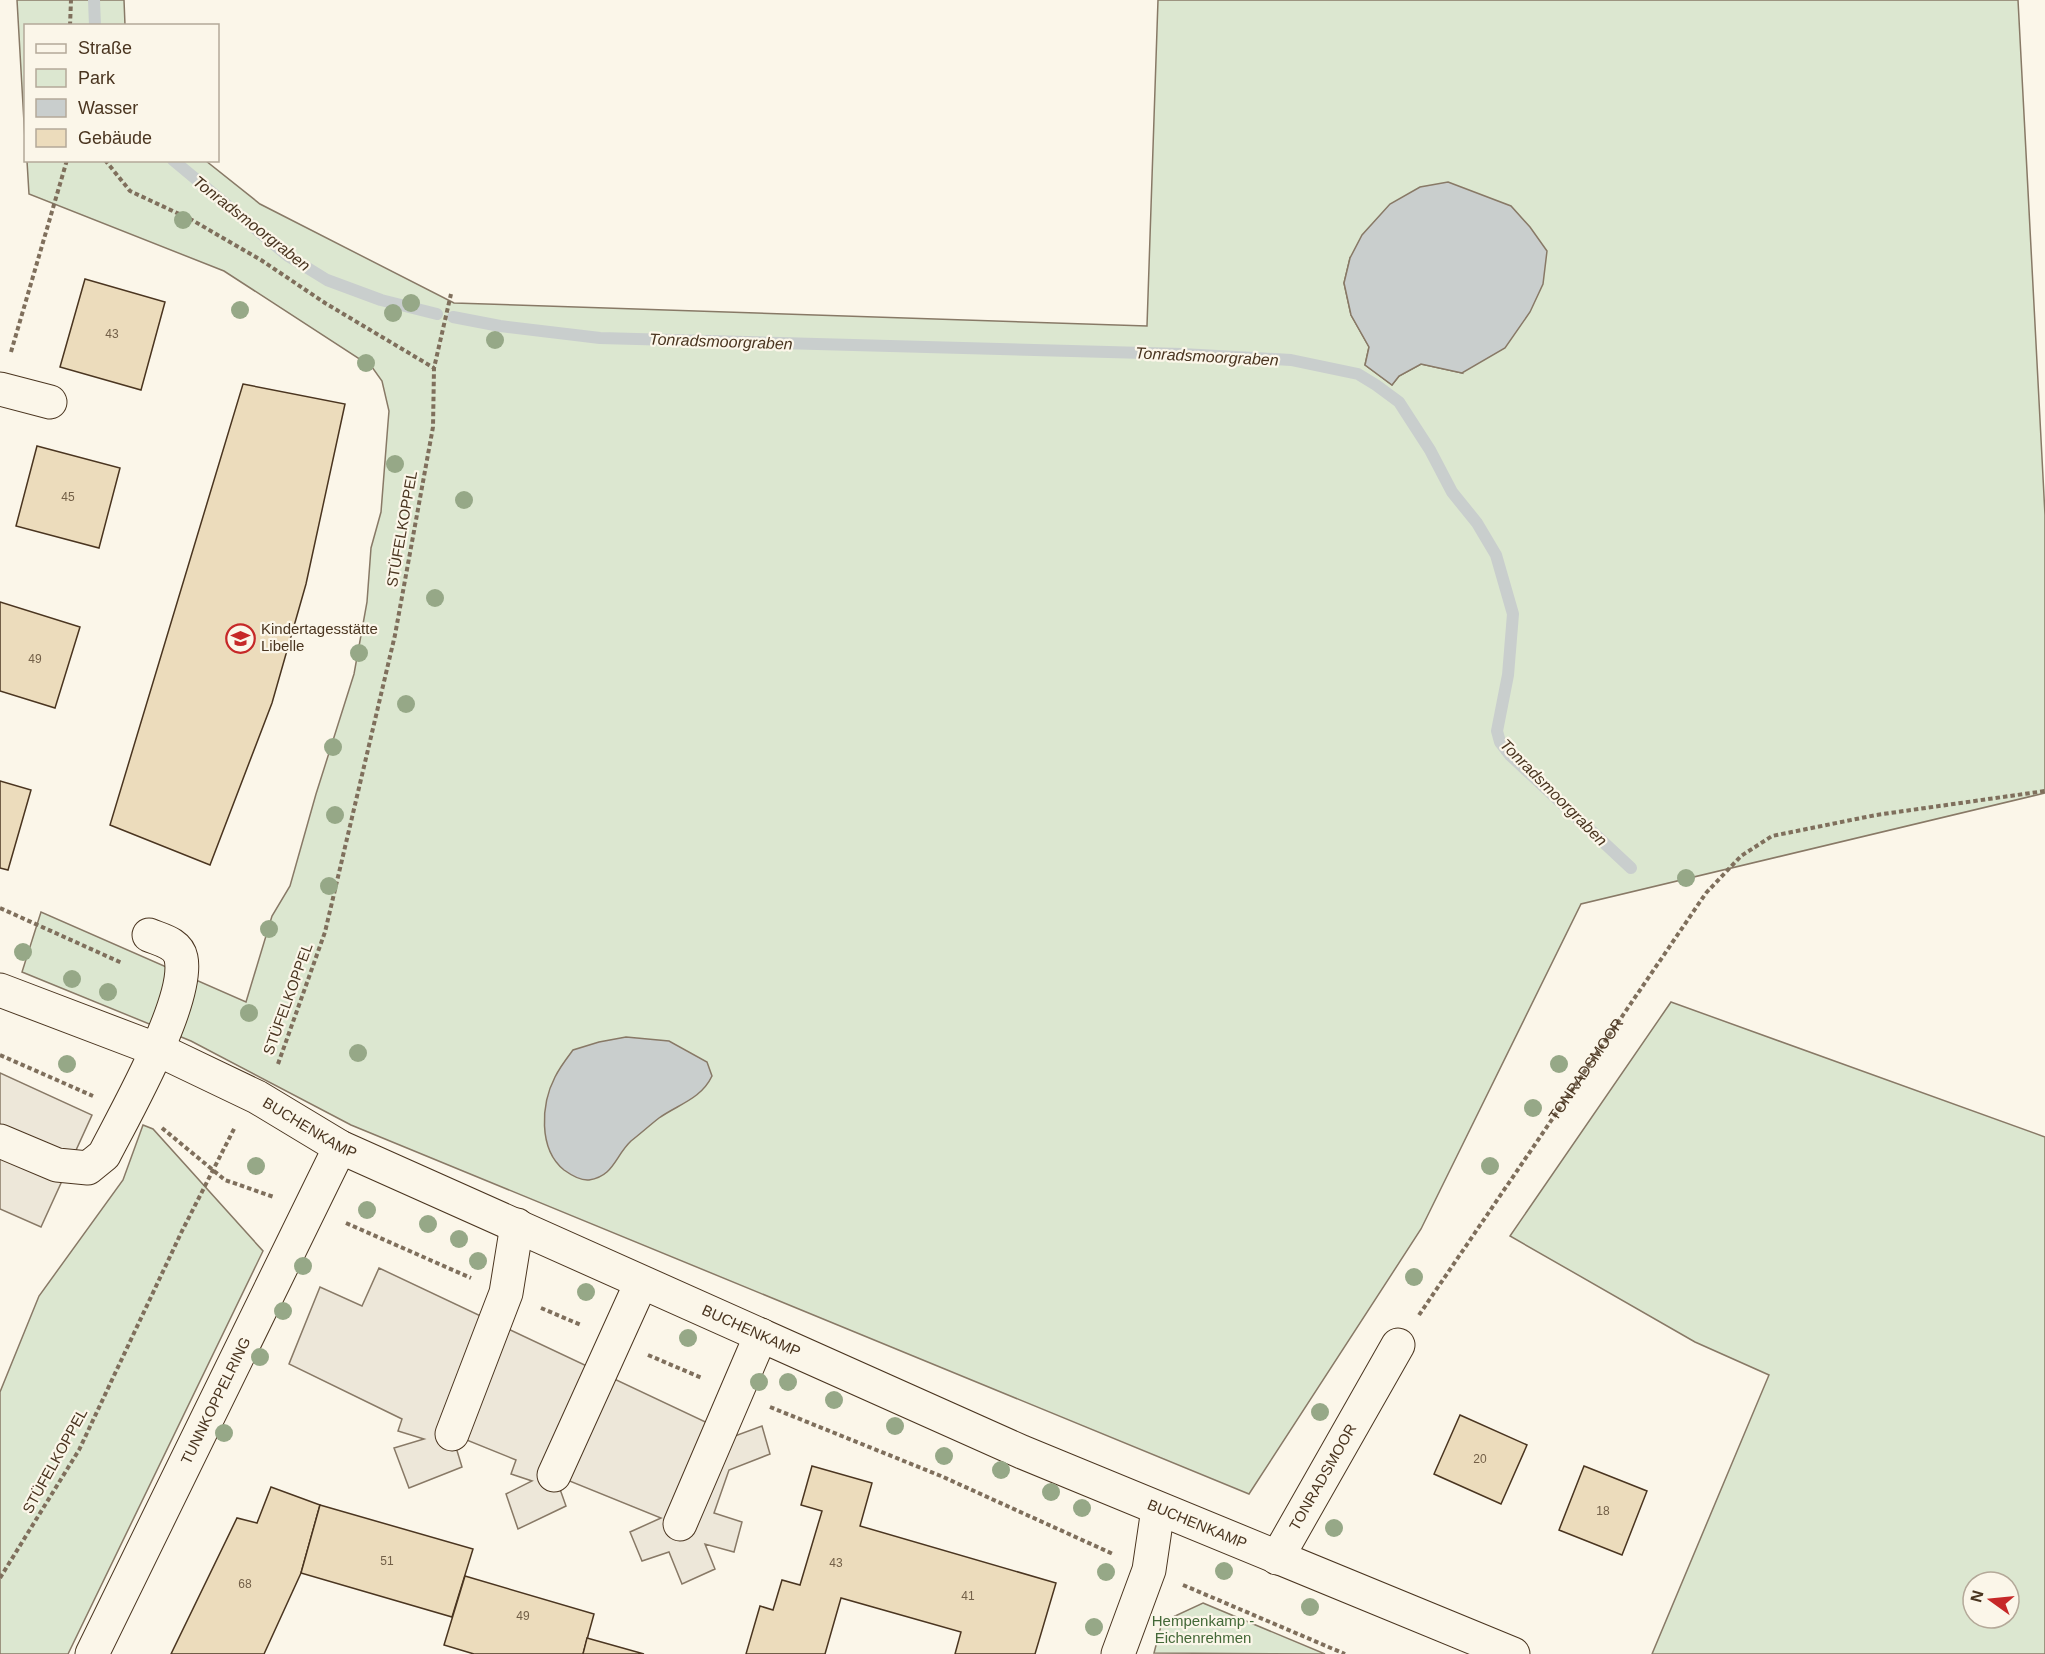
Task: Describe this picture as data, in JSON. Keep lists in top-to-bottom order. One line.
{"streets":{"street":["TONRADSMOOR","BUCHENKAMP","TUNNKOPPELRING"],"path":["STÜFELKOPPEL"]},"crossings":[["STÜFELKOPPEL","BUCHENKAMP"],["TONRADSMOOR","BUCHENKAMP"],["BUCHENKAMP","TUNNKOPPELRING"]],"water":["Tonradsmoorgraben"],"parks":["Hempenkamp - Eichenrehmen"],"places":{"school or university":["Kindertagesstätte Libelle"]},"house_numbers":["43","45","49","20","18","51","43","68","41","49"],"legend":["Straße","Park","Wasser","Gebäude"],"north":"left"}
